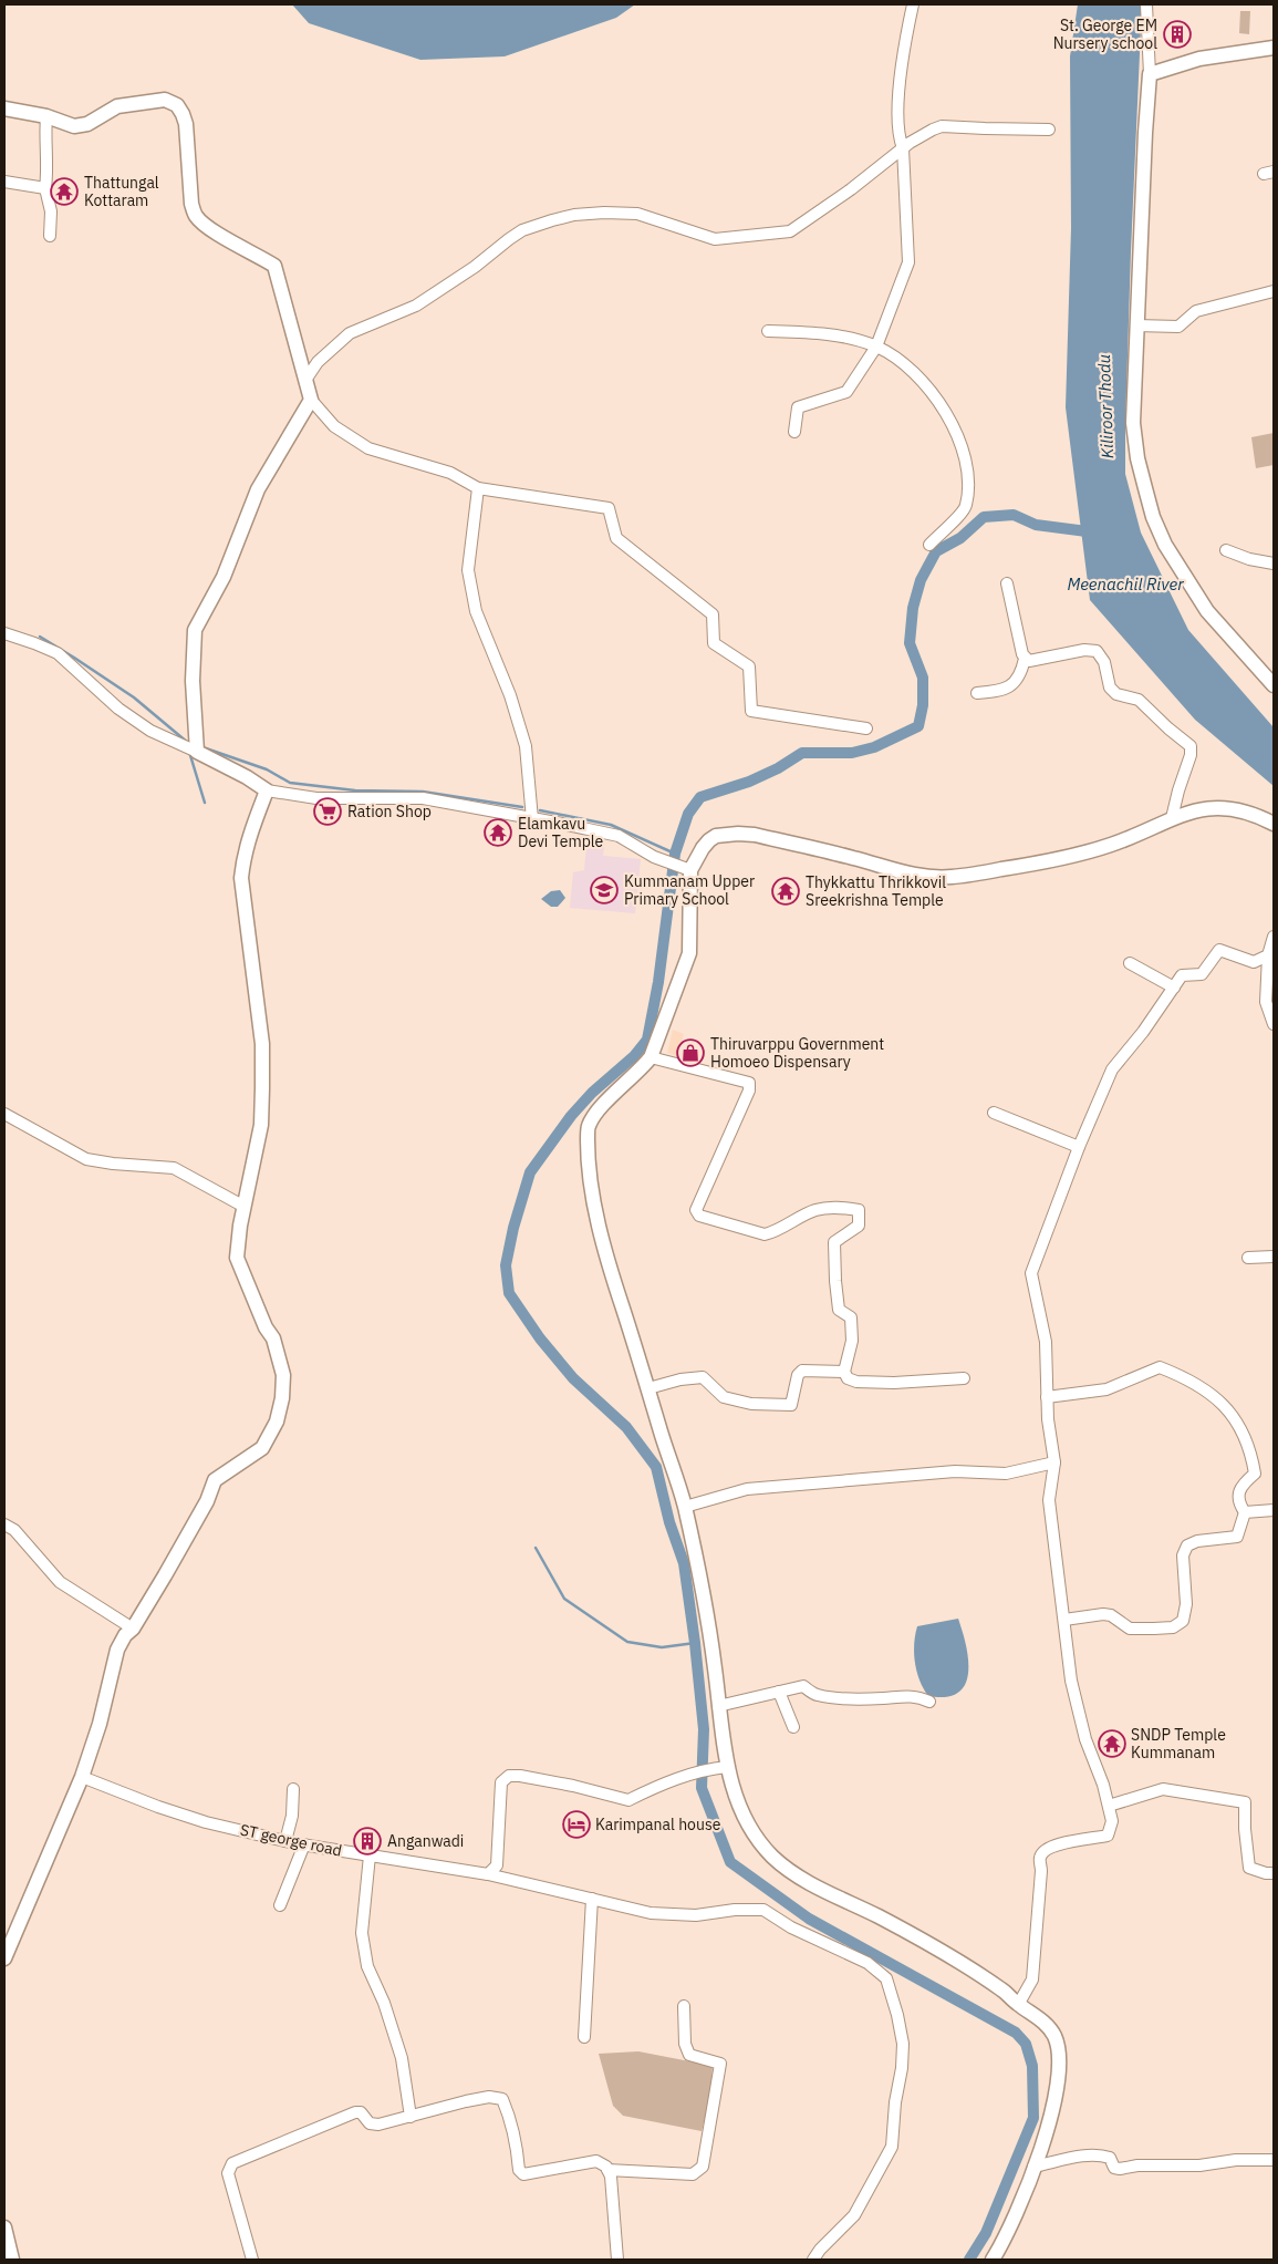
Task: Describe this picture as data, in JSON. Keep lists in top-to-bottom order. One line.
{"streets":{"street":["ST george road"]},"water":["Kiliroor Thodu","Meenachil River"],"places":{"building":["St. George EM Nursery school","Anganwadi"],"temple":["Thattungal Kottaram","Elamkavu Devi Temple","Thykkattu Thrikkovil Sreekrishna Temple","SNDP Temple Kummanam"],"supermarket":["Ration Shop"],"school or university":["Kummanam Upper Primary School"],"shop":["Thiruvarppu Government Homoeo Dispensary"],"hotel":["Karimpanal house"]}}
